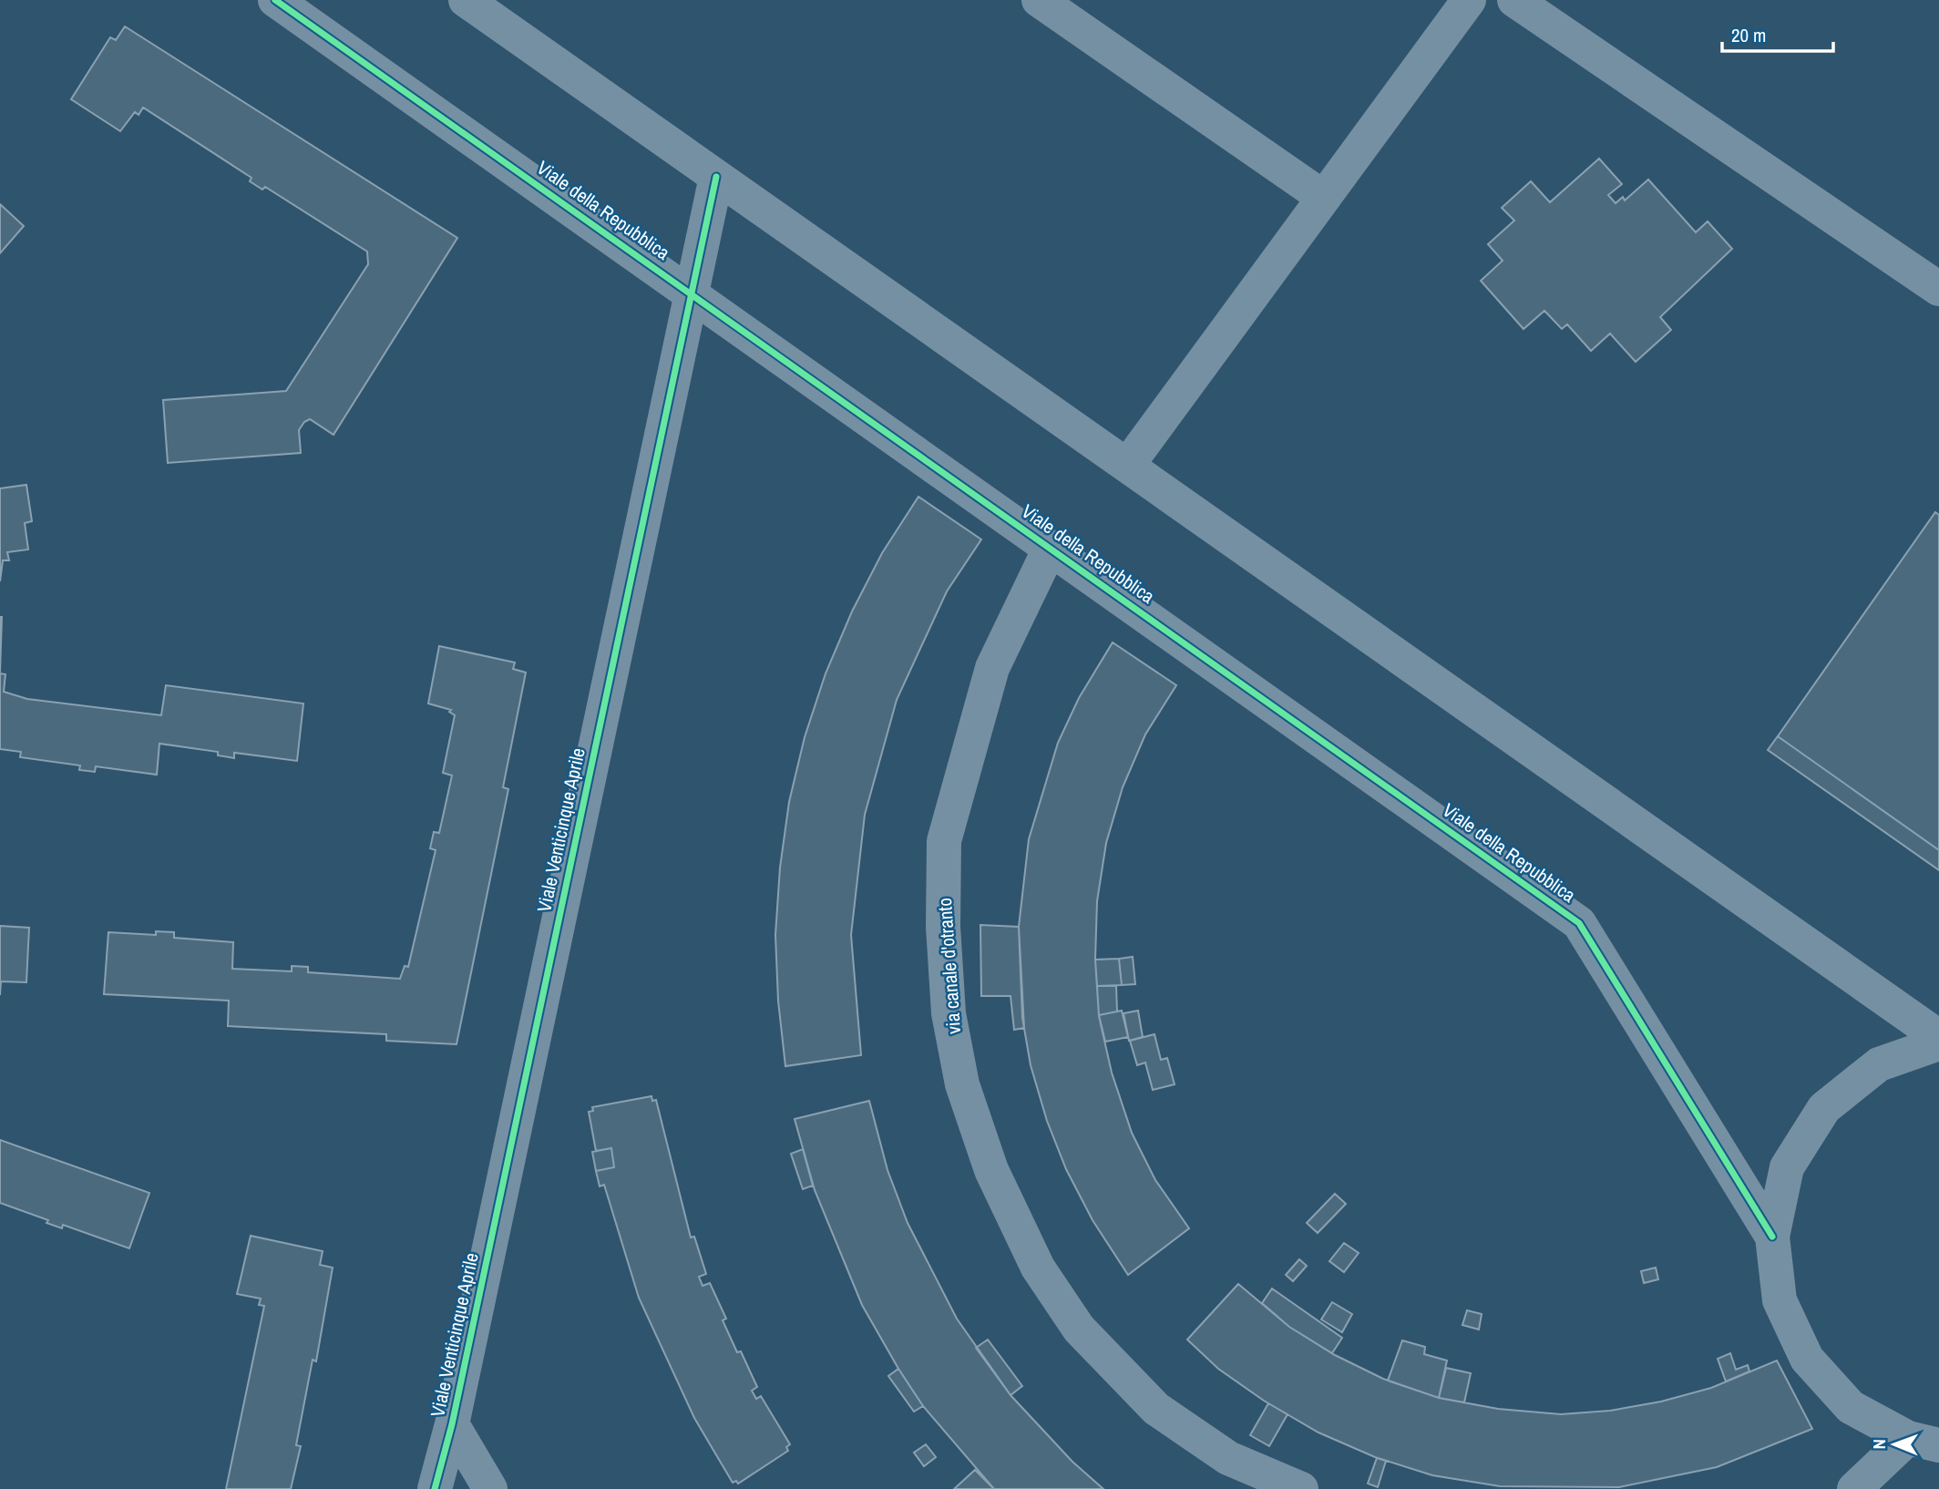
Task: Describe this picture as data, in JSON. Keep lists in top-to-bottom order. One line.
{"streets":{"street":["Viale della Repubblica","Viale Venticinque Aprile","via canale d'otranto"]},"crossings":[["Viale della Repubblica","Viale Venticinque Aprile"],["Viale della Repubblica","via canale d'otranto"]],"scale_bar":"20 m","north":"left"}
